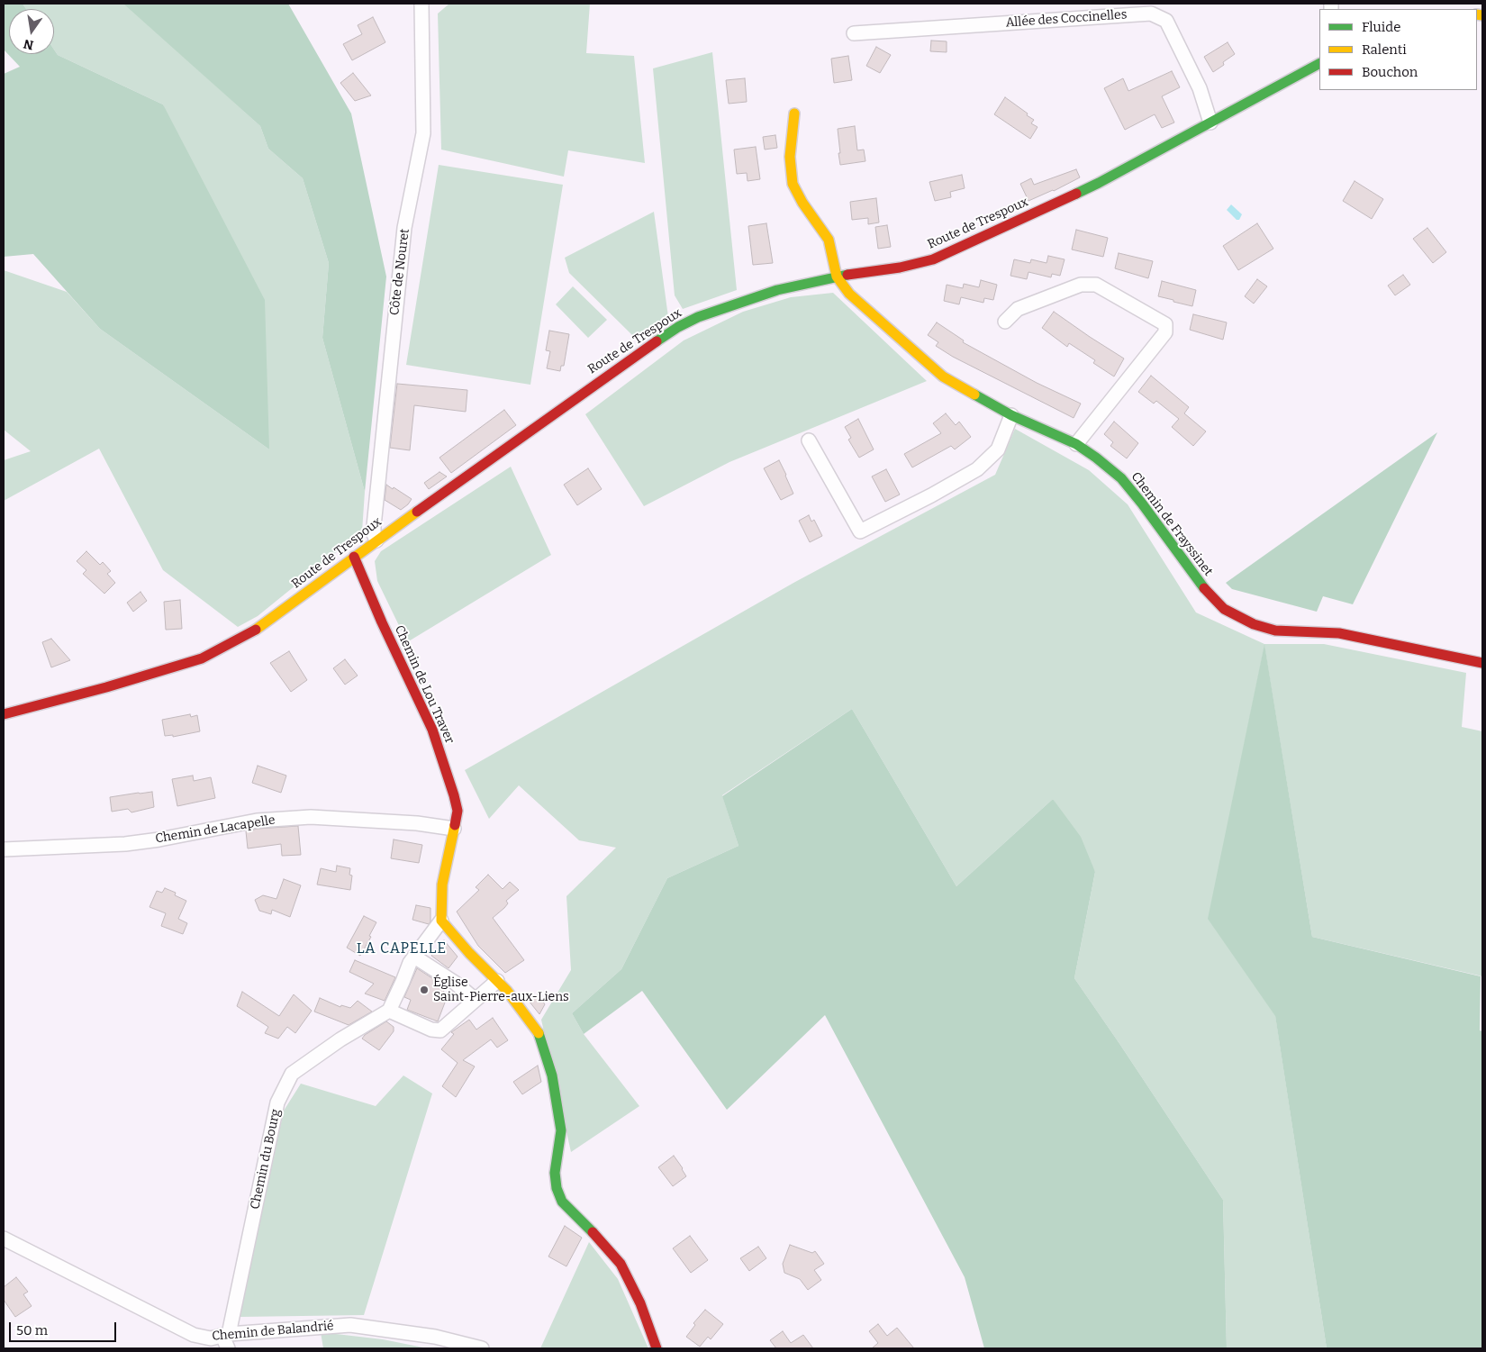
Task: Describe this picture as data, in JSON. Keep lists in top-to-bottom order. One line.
{"streets":{"street":["Allée des Coccinelles","Route de Trespoux","Côte de Nouret","Chemin de Frayssinet","Chemin de Lou Traver","Chemin de Lacapelle","Chemin du Bourg","Chemin de Balandrié"]},"crossings":[["Allée des Coccinelles","Route de Trespoux"],["Route de Trespoux","Côte de Nouret"],["Route de Trespoux","Chemin de Frayssinet"],["Route de Trespoux","Chemin de Lou Traver"],["Chemin de Lou Traver","Chemin de Lacapelle"],["Chemin du Bourg","Chemin de Balandrié"]],"districts":["LA CAPELLE"],"places":["Église Saint-Pierre-aux-Liens"],"legend":["Fluide","Ralenti","Bouchon"],"scale_bar":"50 m","north":"bottom"}
